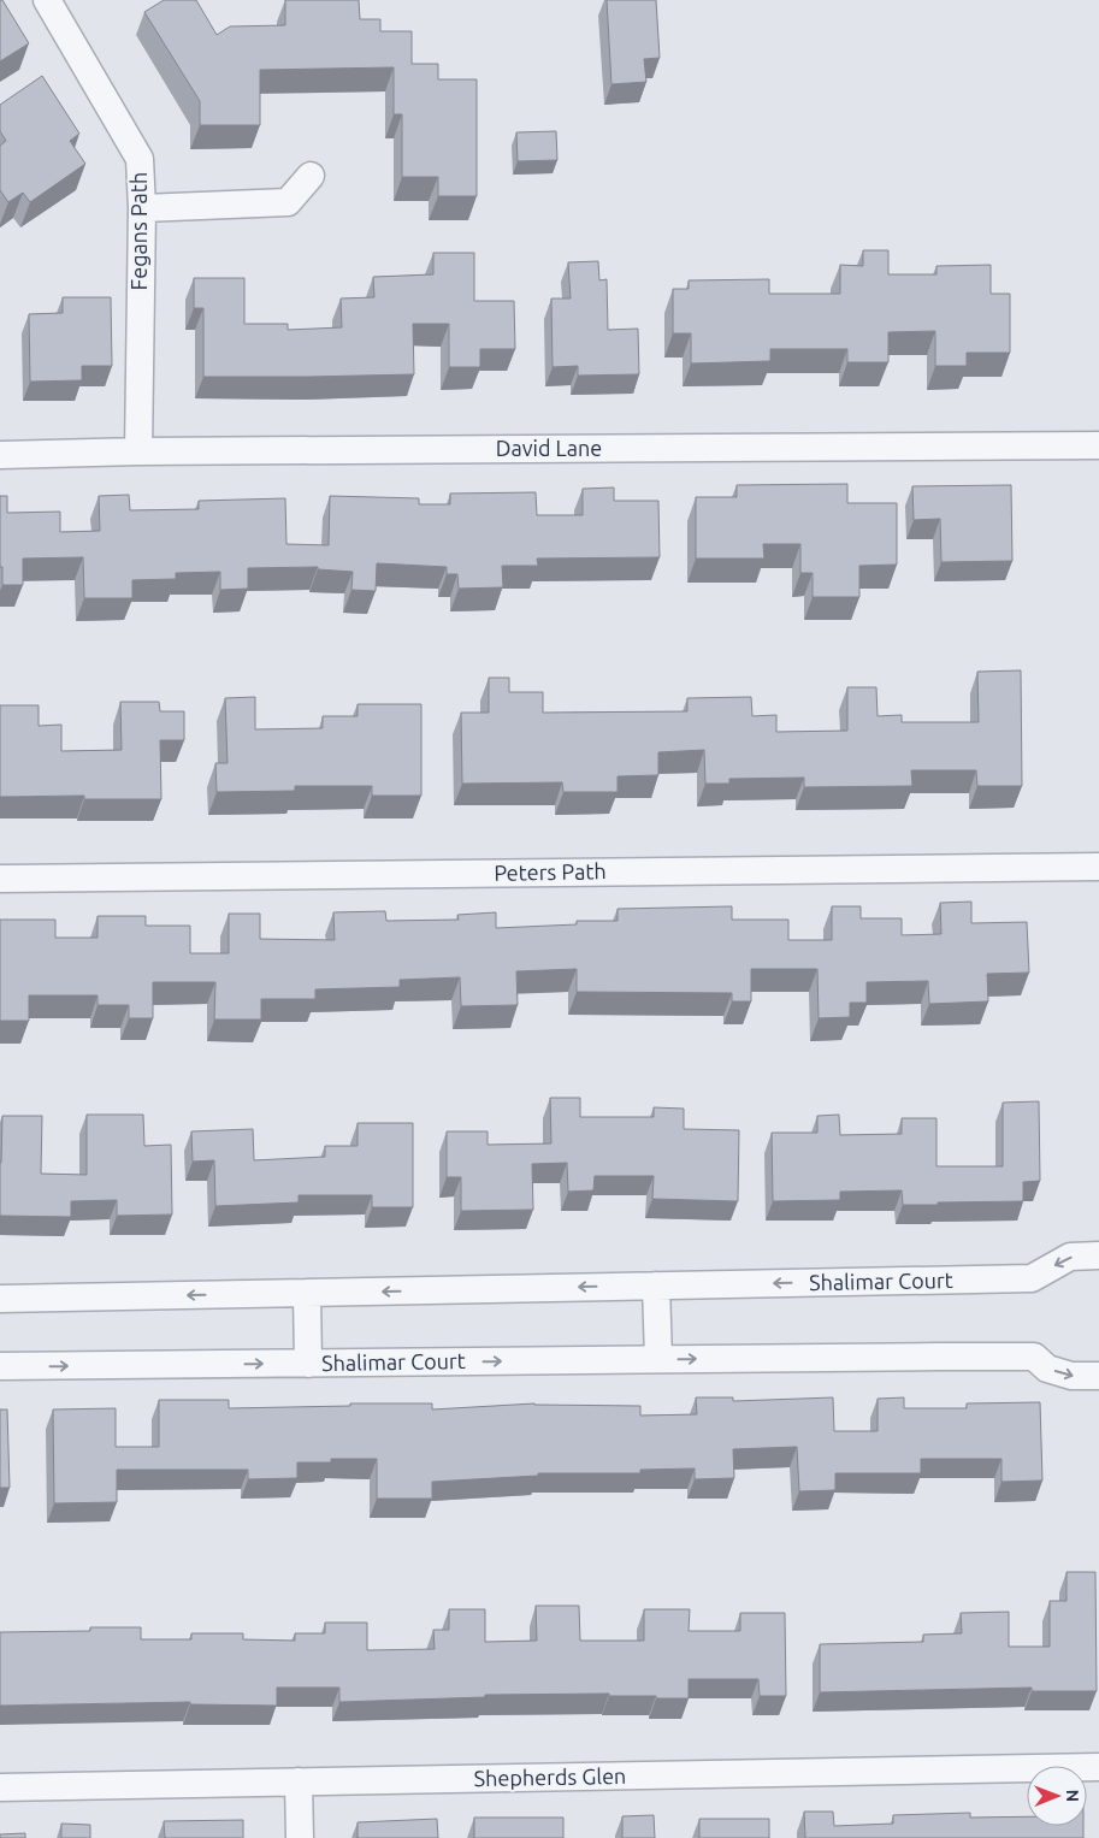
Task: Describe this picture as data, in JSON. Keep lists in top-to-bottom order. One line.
{"streets":{"street":["Fegans Path","David Lane","Peters Path","Shalimar Court","Shepherds Glen"]},"crossings":[["Fegans Path","David Lane"]],"north":"right"}
